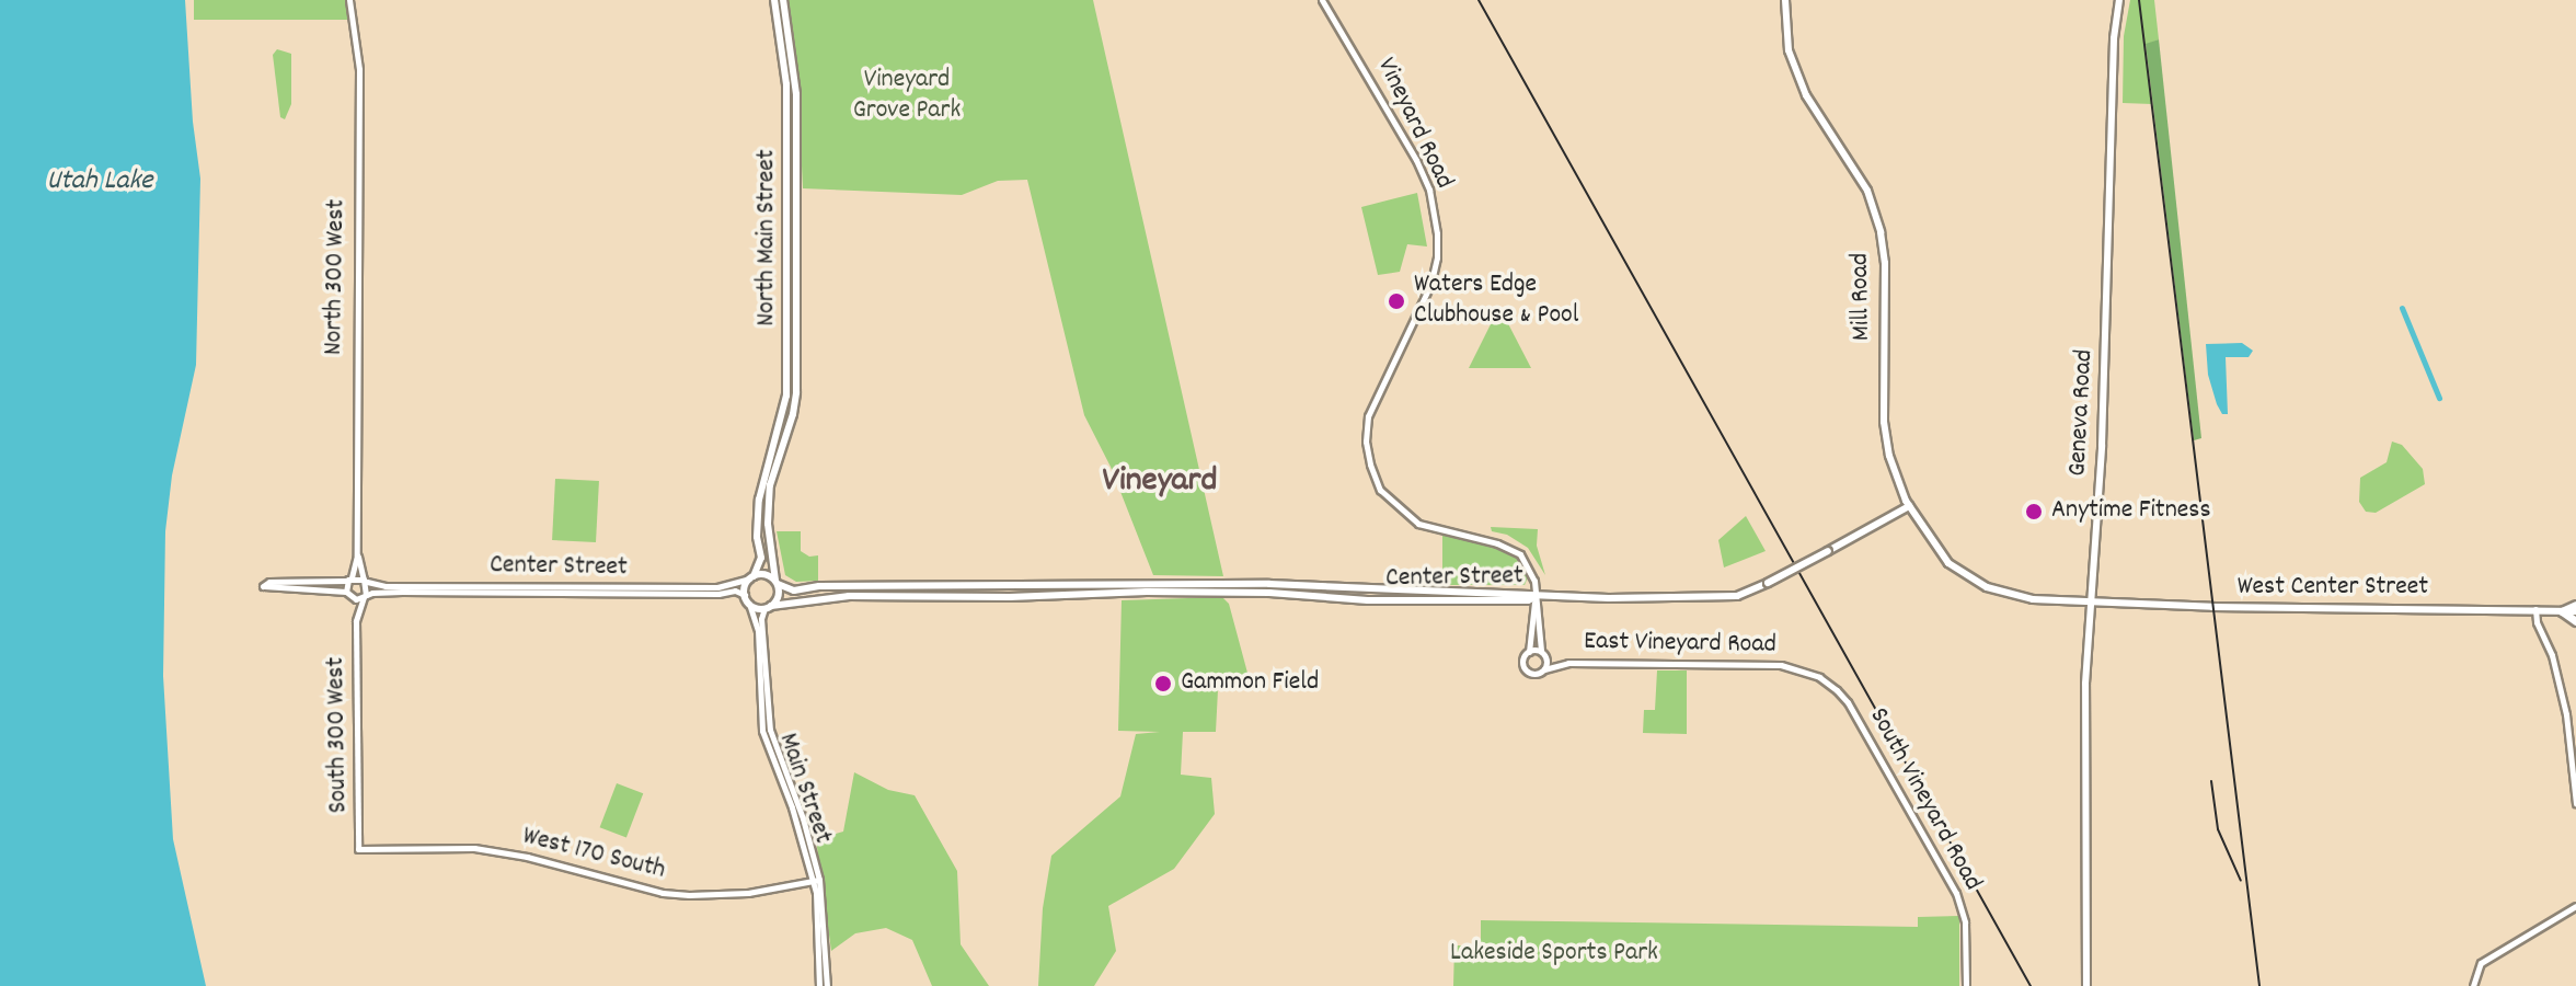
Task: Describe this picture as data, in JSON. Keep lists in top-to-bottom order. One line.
{"streets":{"main road":["North Main Street","Mill Road","Geneva Road","Center Street","West Center Street"],"street":["Vineyard Road","North 300 West","East Vineyard Road","South 300 West","Main Street","South Vineyard Road","West 170 South"]},"crossings":[["Vineyard Road","Center Street"],["North Main Street","Center Street"],["North Main Street","Main Street"],["North 300 West","Center Street"],["North 300 West","South 300 West"],["Mill Road","Geneva Road"],["Mill Road","Center Street"],["Mill Road","West Center Street"],["Geneva Road","West Center Street"],["Center Street","South 300 West"],["Center Street","Main Street"],["East Vineyard Road","South Vineyard Road"],["South 300 West","West 170 South"],["Main Street","West 170 South"]],"districts":["Vineyard"],"water":["Utah Lake"],"parks":["Vineyard Grove Park","Lakeside Sports Park"],"places":["Waters Edge Clubhouse & Pool","Anytime Fitness","Gammon Field"]}
